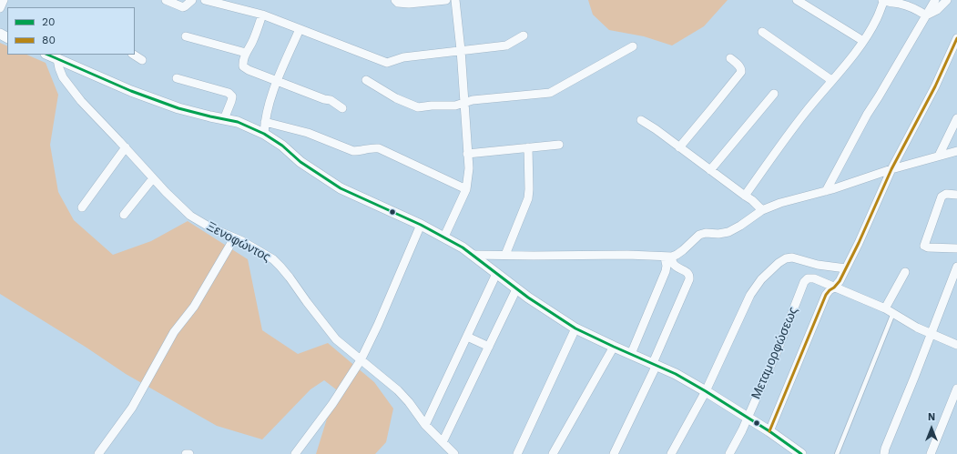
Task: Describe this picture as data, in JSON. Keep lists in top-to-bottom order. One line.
{"streets":{"street":["Ξενοφώντος","Μεταμορφώσεως"]},"lines":["transit line 80","transit line 20"],"legend":["20","80"],"north":"top"}
